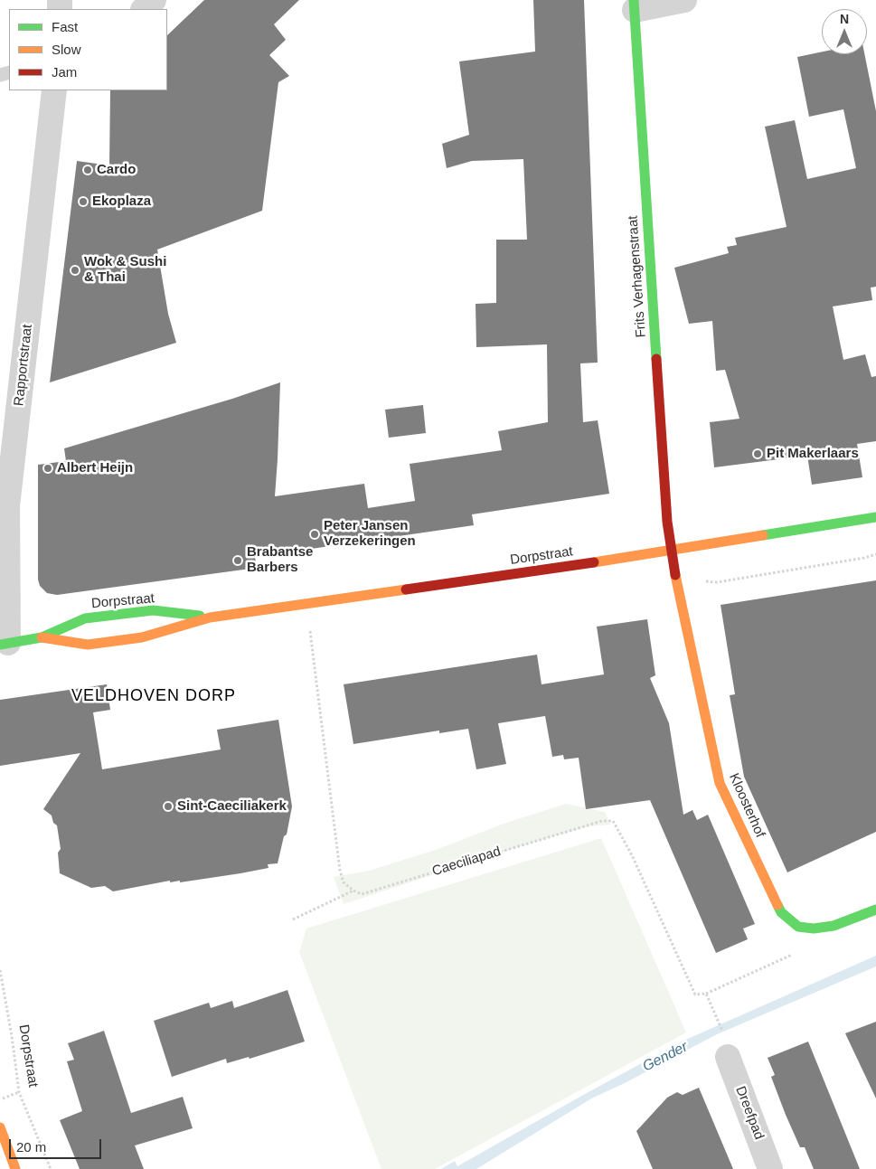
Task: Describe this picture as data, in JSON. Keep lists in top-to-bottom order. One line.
{"streets":{"street":["Frits Verhagenstraat","Rapportstraat","Dorpstraat","Kloosterhof","Dreefpad"],"path":["Caeciliapad"]},"crossings":[["Frits Verhagenstraat","Dorpstraat"],["Frits Verhagenstraat","Kloosterhof"],["Rapportstraat","Dorpstraat"],["Dorpstraat","Kloosterhof"]],"districts":["VELDHOVEN DORP"],"water":["Gender"],"places":["Cardo","Ekoplaza","Wok & Sushi & Thai","Pit Makerlaars","Albert Heijn","Peter Jansen Verzekeringen","Brabantse Barbers","Sint-Caeciliakerk"],"legend":["Fast","Slow","Jam"],"scale_bar":"20 m","north":"top"}
